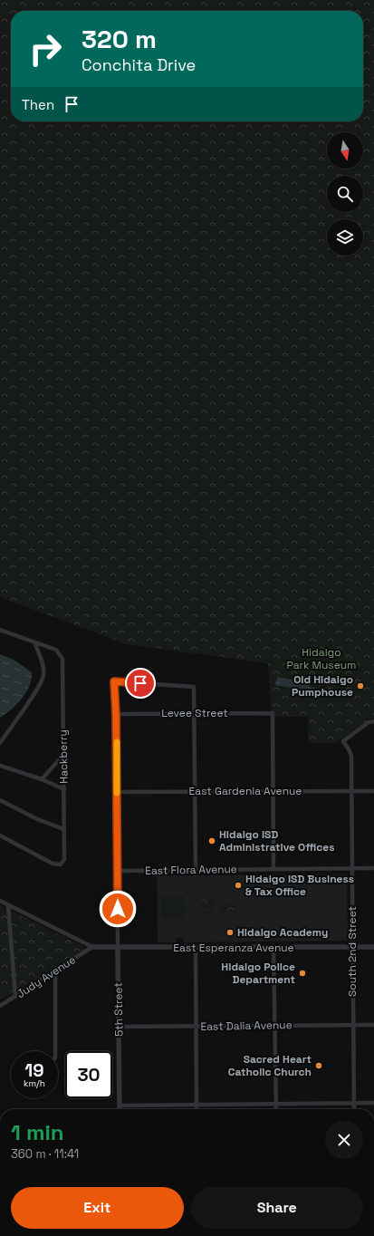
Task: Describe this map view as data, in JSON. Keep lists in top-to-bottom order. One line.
{"streets":{"street":["Levee Street","Hackberry","East Gardenia Avenue","East Flora Avenue","East Esperanza Avenue","South 2nd Street","Judy Avenue","5th Street","East Dalia Avenue"]},"crossings":[["Levee Street","East Gardenia Avenue"],["East Gardenia Avenue","South 2nd Street"],["East Flora Avenue","South 2nd Street"],["East Esperanza Avenue","South 2nd Street"],["East Esperanza Avenue","Judy Avenue"],["East Esperanza Avenue","5th Street"],["South 2nd Street","East Dalia Avenue"],["5th Street","East Dalia Avenue"]],"parks":["Hidalgo Park Museum"],"places":["Old Hidalgo Pumphouse","Hidalgo ISD Administrative Offices","Hidalgo ISD Business & Tax Office","Hidalgo Academy","Hidalgo Police Department","Sacred Heart Catholic Church"],"north":"bottom","page":{"turn":["320 m","Conchita Drive"],"then":"Then","speed":"19 km/h","limit":"30","heading":["1 min","360 m · 11:41"],"buttons":["Exit","Share"]}}
